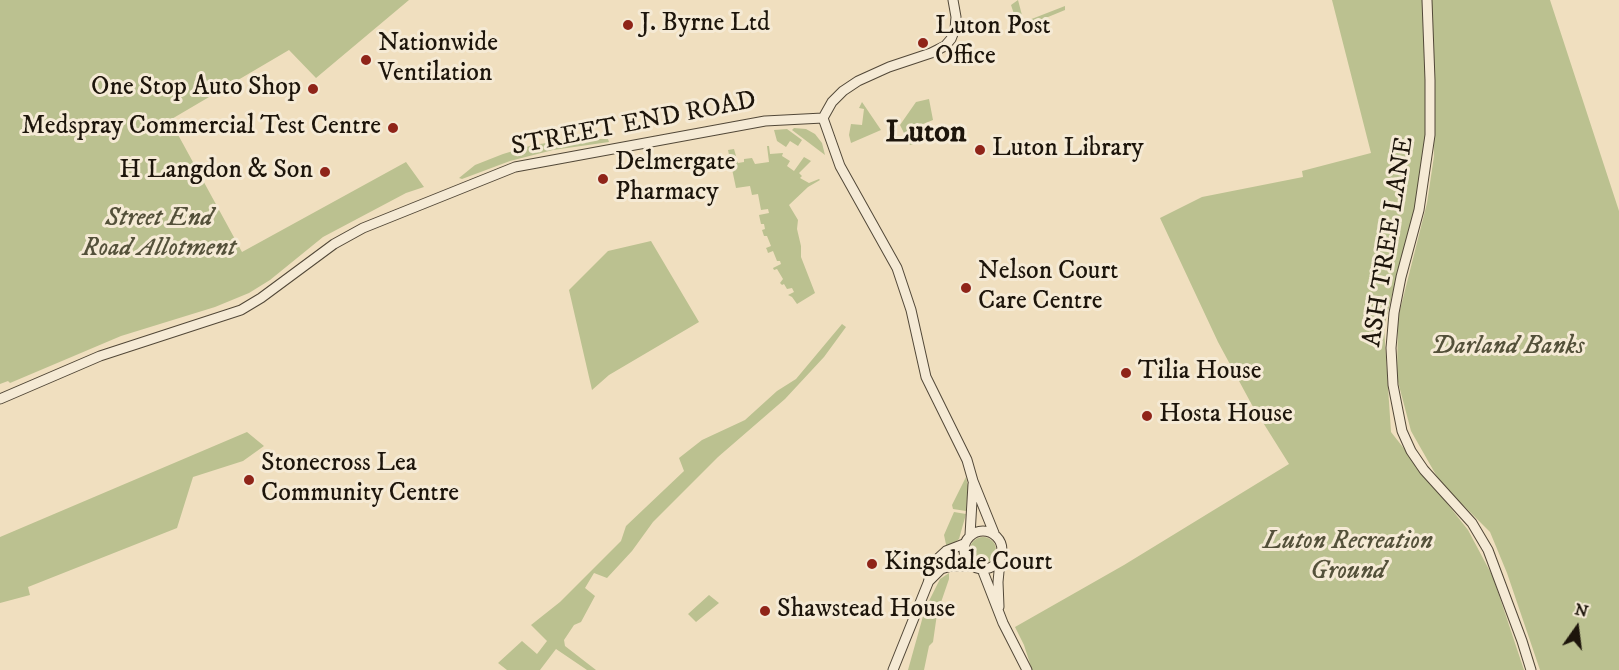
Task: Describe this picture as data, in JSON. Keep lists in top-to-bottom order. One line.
{"streets":{"street":["STREET END ROAD","ASH TREE LANE"]},"districts":["Luton"],"parks":["Street End Road Allotment","Darland Banks","Luton Recreation Ground"],"places":["J. Byrne Ltd","Luton Post Office","Nationwide Ventilation","One Stop Auto Shop","Medspray Commercial Test Centre","Luton Library","H Langdon & Son","Delmergate Pharmacy","Nelson Court Care Centre","Tilia House","Hosta House","Stonecross Lea Community Centre","Kingsdale Court","Shawstead House"],"north":"top"}
